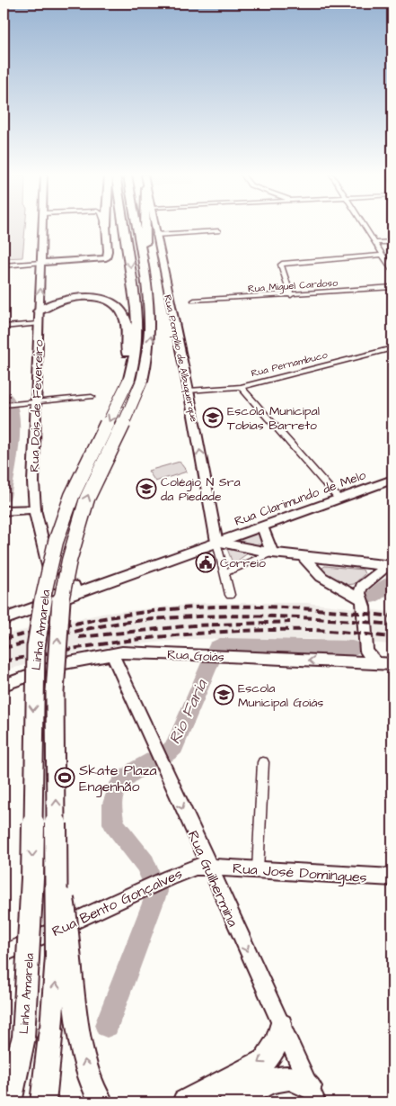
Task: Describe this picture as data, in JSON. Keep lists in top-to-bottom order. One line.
{"streets":{"highway":["Linha Amarela"],"main road":["Rua Dois de Fevereiro","Rua Clarimundo de Melo"],"street":["Rua Miguel Cardoso","Rua Pompílio de Albuquerque","Rua Pernambuco","Rua Goiás","Rua José Domingues","Rua Guilhermina","Rua Bento Gonçalves"]},"crossings":[["Rua Pompílio de Albuquerque","Rua Pernambuco"],["Rua Pompílio de Albuquerque","Rua Clarimundo de Melo"],["Rua Goiás","Rua Guilhermina"],["Rua José Domingues","Rua Guilhermina"],["Rua José Domingues","Rua Bento Gonçalves"],["Rua Guilhermina","Rua Bento Gonçalves"]],"one_way":["Rua Pompílio de Albuquerque","Rua Goiás","Rua Guilhermina"],"water":["Rio Faria"],"places":{"school or university":["Escola Municipal Tobias Barreto","Colégio N Sra da Piedade","Escola Municipal Goiás"],"public building":["Correio"],"sports":["Skate Plaza Engenhão"]}}
